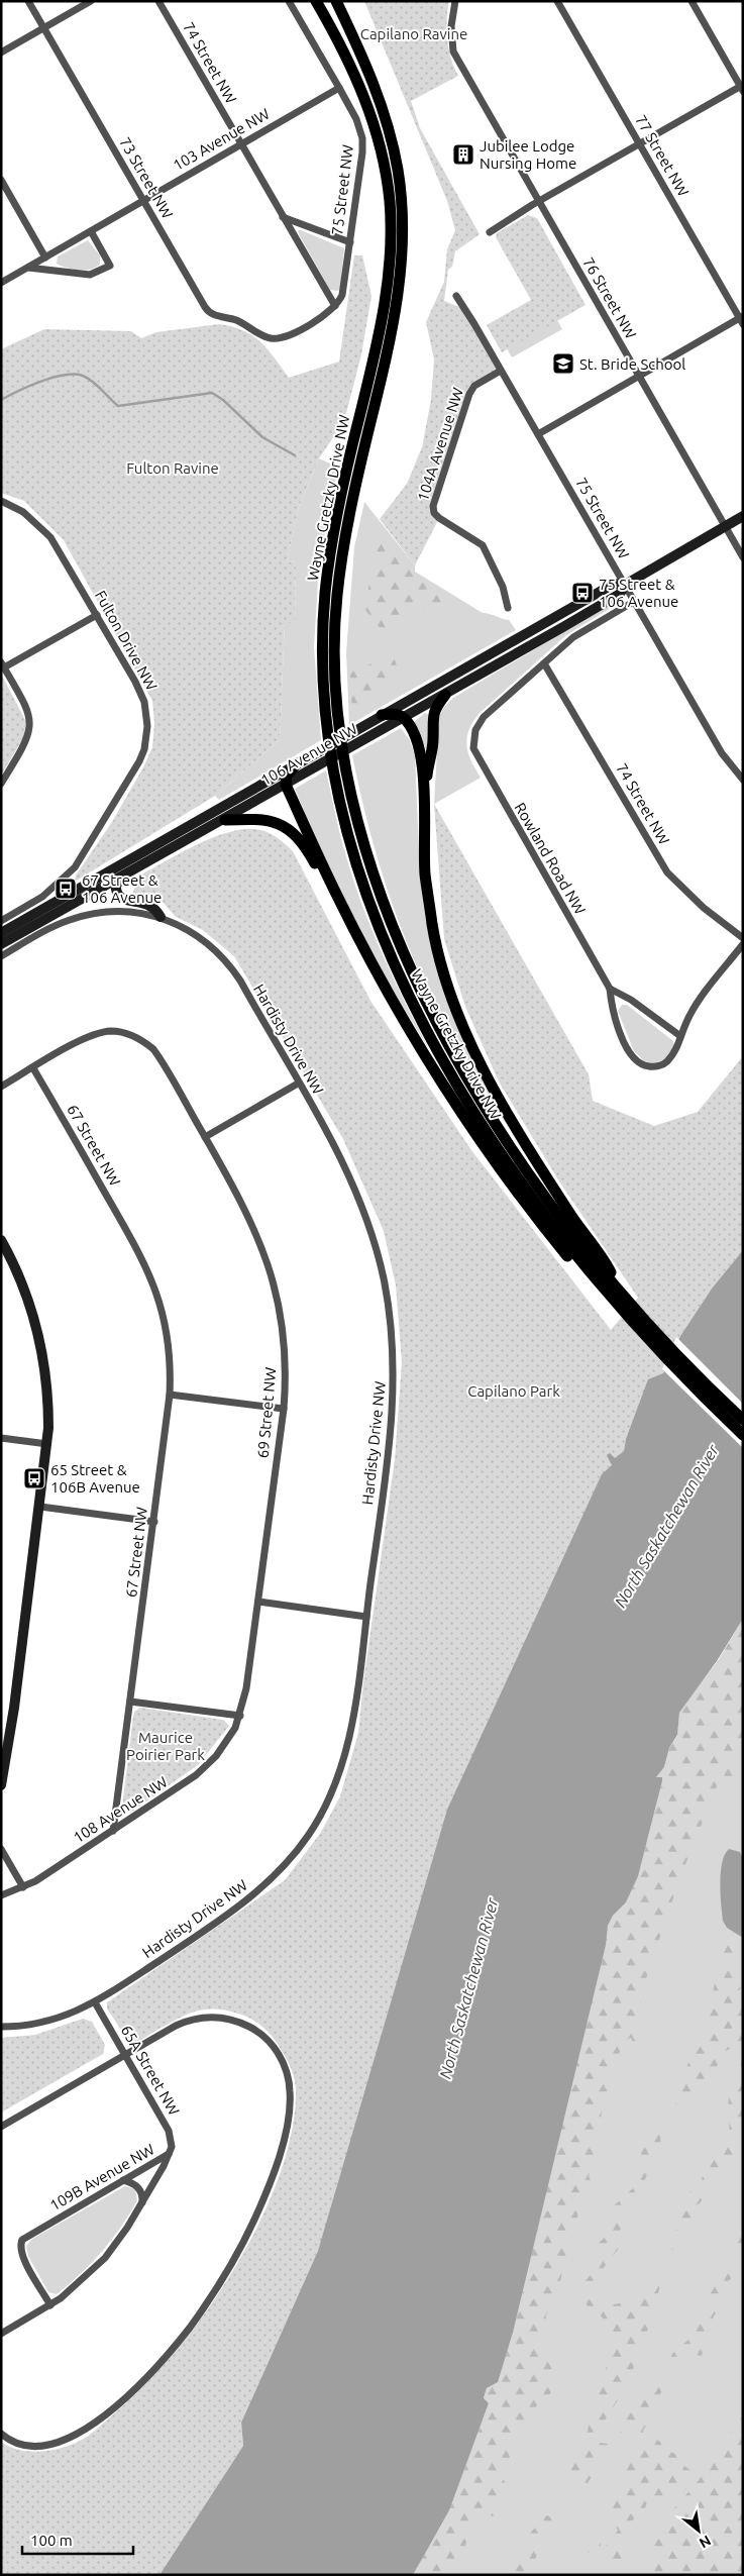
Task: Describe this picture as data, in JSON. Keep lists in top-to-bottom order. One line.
{"streets":{"main road":["Wayne Gretzky Drive NW","106 Avenue NW"],"street":["74 Street NW","103 Avenue NW","77 Street NW","73 Street NW","75 Street NW","76 Street NW","104A Avenue NW","Fulton Drive NW","Rowland Road NW","Hardisty Drive NW","67 Street NW","69 Street NW","108 Avenue NW","65A Street NW","109B Avenue NW"]},"crossings":[["74 Street NW","103 Avenue NW"],["74 Street NW","73 Street NW"],["74 Street NW","75 Street NW"],["74 Street NW","Rowland Road NW"],["103 Avenue NW","73 Street NW"],["103 Avenue NW","75 Street NW"],["73 Street NW","75 Street NW"],["75 Street NW","104A Avenue NW"],["75 Street NW","106 Avenue NW"],["76 Street NW","106 Avenue NW"],["Hardisty Drive NW","65A Street NW"],["67 Street NW","69 Street NW"],["67 Street NW","108 Avenue NW"],["69 Street NW","108 Avenue NW"],["65A Street NW","109B Avenue NW"]],"water":["North Saskatchewan River"],"parks":["Capilano Ravine","Fulton Ravine","Capilano Park","Maurice Poirier Park"],"places":{"building":["Jubilee Lodge Nursing Home"],"school or university":["St. Bride School"],"bus stop":["75 Street & 106 Avenue","67 Street & 106 Avenue","65 Street & 106B Avenue"]},"scale_bar":"100 m","north":"bottom right"}
